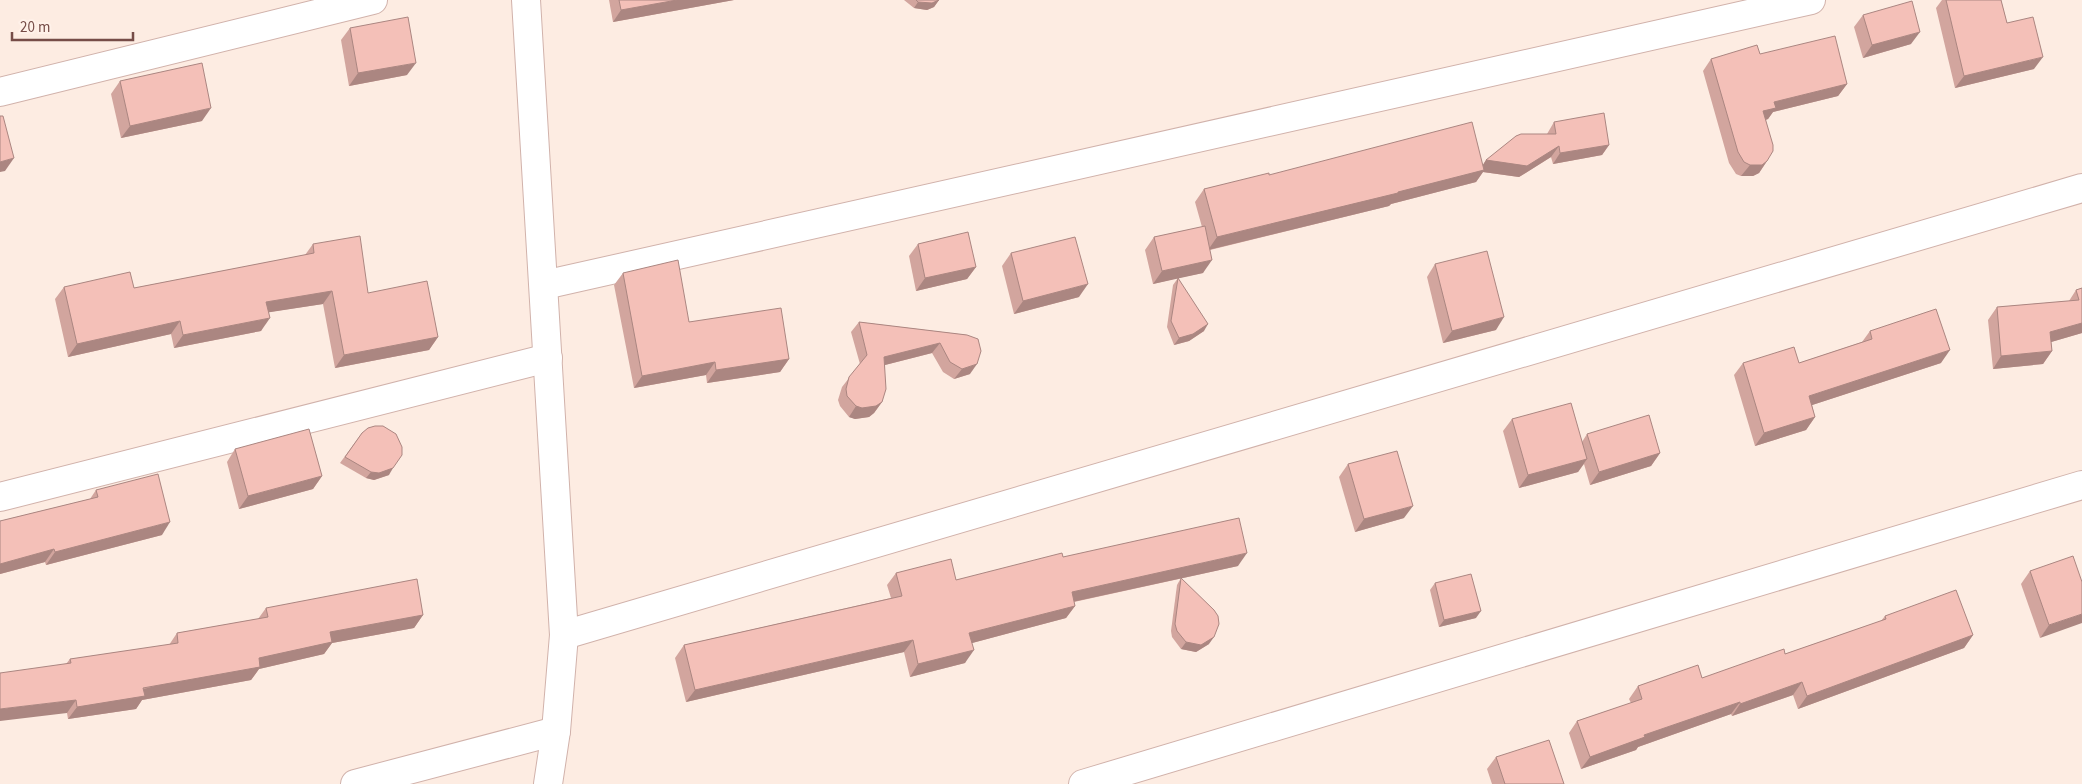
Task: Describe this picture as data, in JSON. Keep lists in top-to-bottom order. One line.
{"scale_bar":"20 m"}
